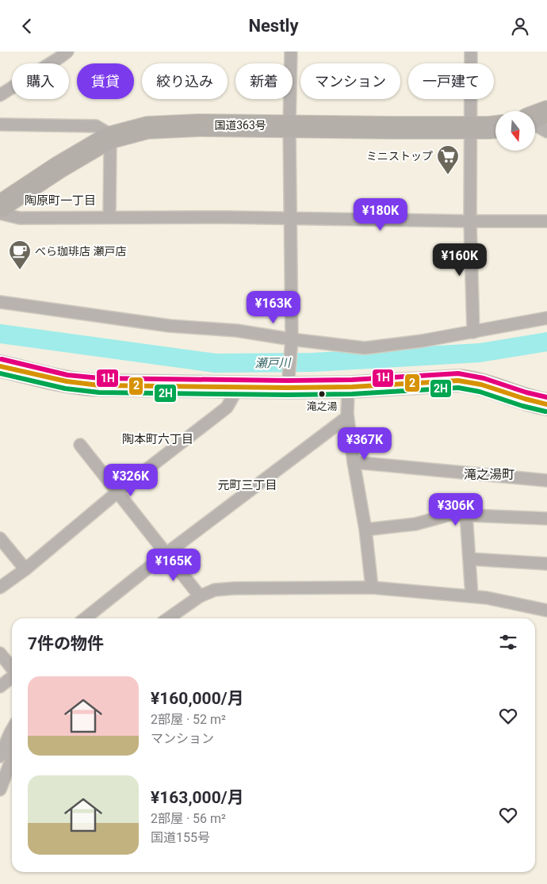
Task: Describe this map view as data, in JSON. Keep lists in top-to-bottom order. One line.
{"streets":{"highway":["国道363号"]},"districts":["陶原町一丁目","陶本町六丁目","滝之湯町","元町三丁目"],"water":["瀬戸川"],"places":{"supermarket":["ミニストップ"],"cafe":["べら珈琲店 瀬戸店"],"other":["滝之湯"]},"lines":["transit line 1H","transit line 2","transit line 2H"],"north":"bottom","page":{"header":"Nestly","chip":["購入","賃貸","絞り込み","新着","マンション","一戸建て"],"price":["¥180K","¥160K","¥163K","¥367K","¥326K","¥306K","¥165K"],"heading":"7件の物件","list":[{"name":"¥160,000/月","note":"2部屋 · 52 m² · マンション"},{"name":"¥163,000/月","note":"2部屋 · 56 m² · 国道155号"}]}}
